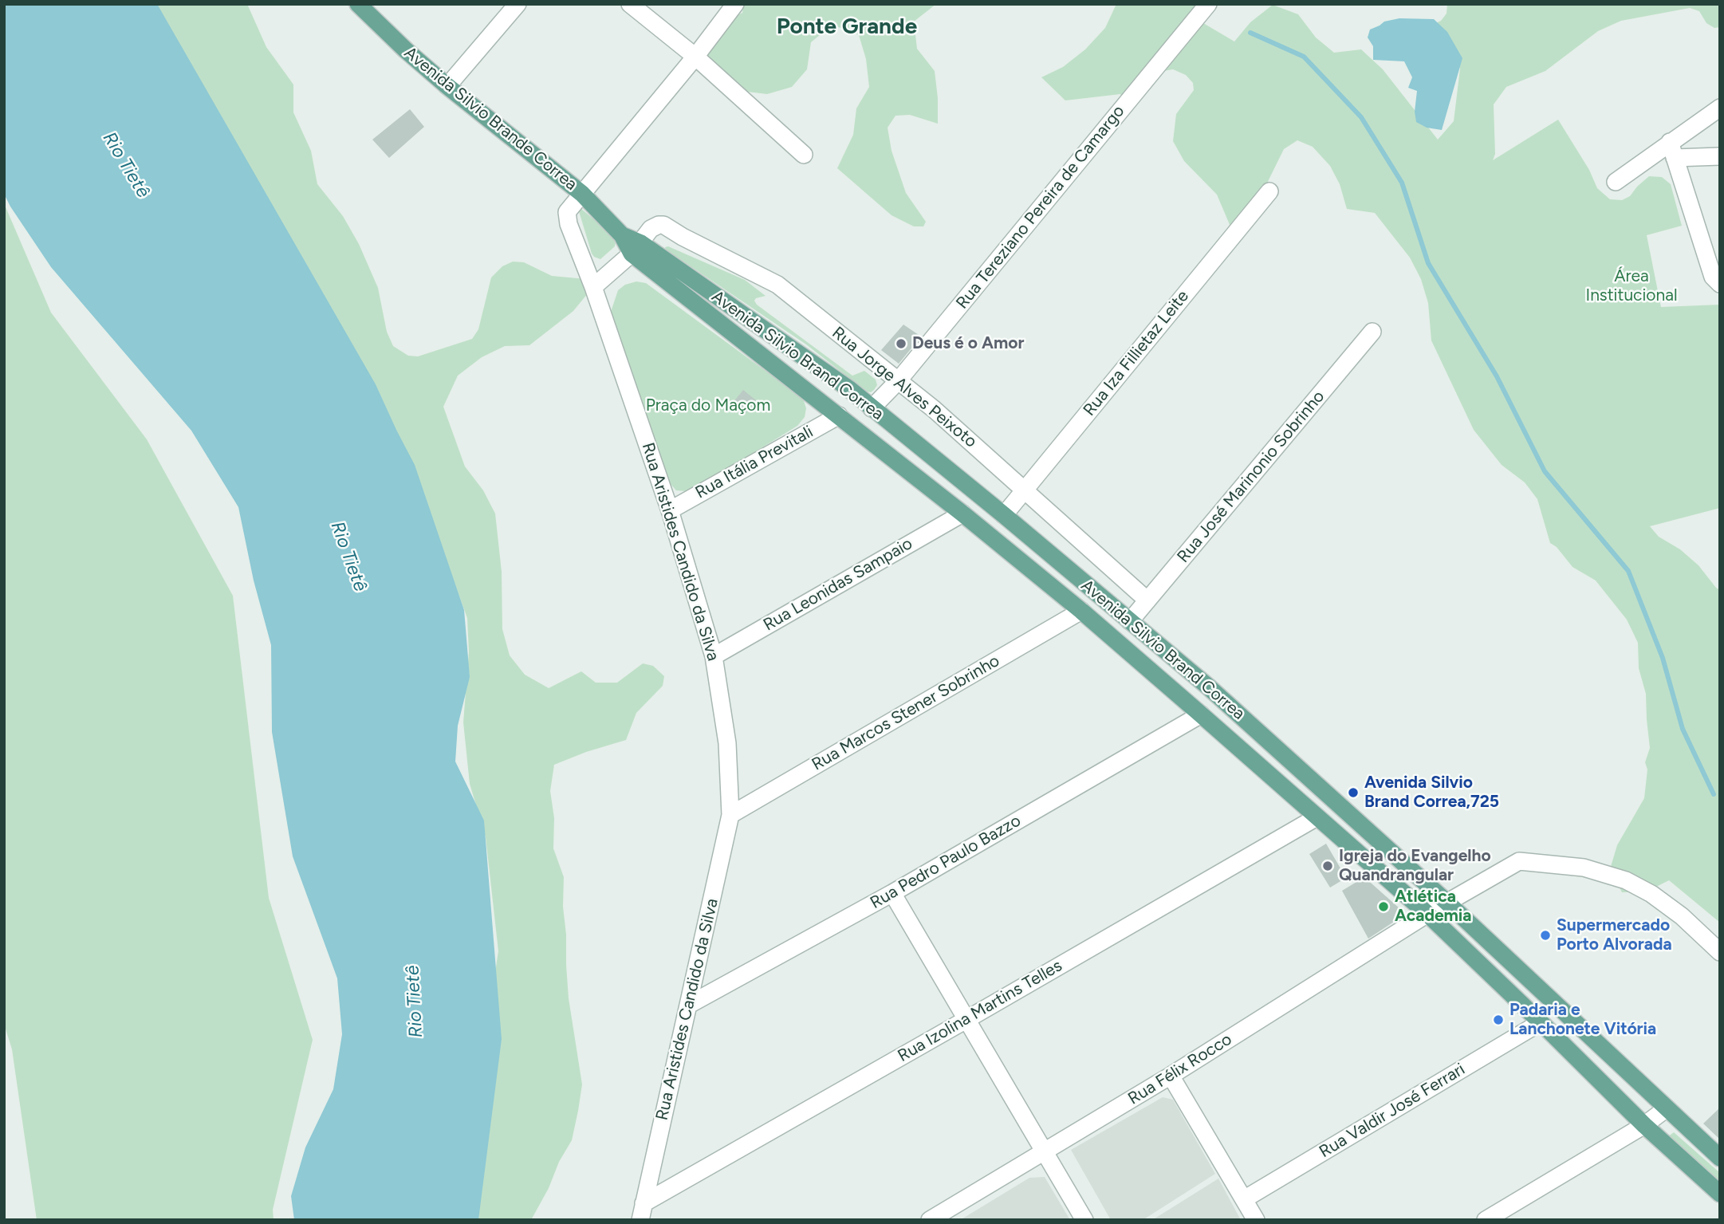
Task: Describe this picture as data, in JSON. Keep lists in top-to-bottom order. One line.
{"streets":{"main road":["Avenida Silvio Brande Correa","Avenida Silvio Brand Correa"],"street":["Rua Tereziano Pereira de Camargo","Rua Iza Fillietaz Leite","Rua Jorge Alves Peixoto","Rua Itália Previtali","Rua José Marinonio Sobrinho","Rua Aristides Candido da Silva","Rua Leonidas Sampaio","Rua Marcos Stener Sobrinho","Rua Pedro Paulo Bazzo","Rua Izolina Martins Telles","Rua Félix Rocco","Rua Valdir José Ferrari"]},"crossings":[["Avenida Silvio Brande Correa","Avenida Silvio Brand Correa"],["Avenida Silvio Brande Correa","Rua Jorge Alves Peixoto"],["Avenida Silvio Brande Correa","Rua Aristides Candido da Silva"],["Rua Tereziano Pereira de Camargo","Avenida Silvio Brand Correa"],["Rua Tereziano Pereira de Camargo","Rua Jorge Alves Peixoto"],["Rua Iza Fillietaz Leite","Avenida Silvio Brand Correa"],["Rua Iza Fillietaz Leite","Rua Jorge Alves Peixoto"],["Avenida Silvio Brand Correa","Rua Jorge Alves Peixoto"],["Avenida Silvio Brand Correa","Rua Itália Previtali"],["Avenida Silvio Brand Correa","Rua José Marinonio Sobrinho"],["Avenida Silvio Brand Correa","Rua Leonidas Sampaio"],["Avenida Silvio Brand Correa","Rua Marcos Stener Sobrinho"],["Avenida Silvio Brand Correa","Rua Pedro Paulo Bazzo"],["Avenida Silvio Brand Correa","Rua Izolina Martins Telles"],["Avenida Silvio Brand Correa","Rua Félix Rocco"],["Avenida Silvio Brand Correa","Rua Valdir José Ferrari"],["Rua Jorge Alves Peixoto","Rua José Marinonio Sobrinho"],["Rua Jorge Alves Peixoto","Rua Aristides Candido da Silva"],["Rua Itália Previtali","Rua Aristides Candido da Silva"],["Rua Aristides Candido da Silva","Rua Leonidas Sampaio"],["Rua Aristides Candido da Silva","Rua Marcos Stener Sobrinho"],["Rua Aristides Candido da Silva","Rua Pedro Paulo Bazzo"],["Rua Aristides Candido da Silva","Rua Izolina Martins Telles"]],"districts":["Ponte Grande"],"water":["Rio Tietê"],"parks":["Área Institucional","Praça do Maçom"],"places":["Deus é o Amor","Avenida Silvio Brand Correa,725","Igreja do Evangelho Quandrangular","Atlética Academia","Supermercado Porto Alvorada","Padaria e Lanchonete Vitória"]}
